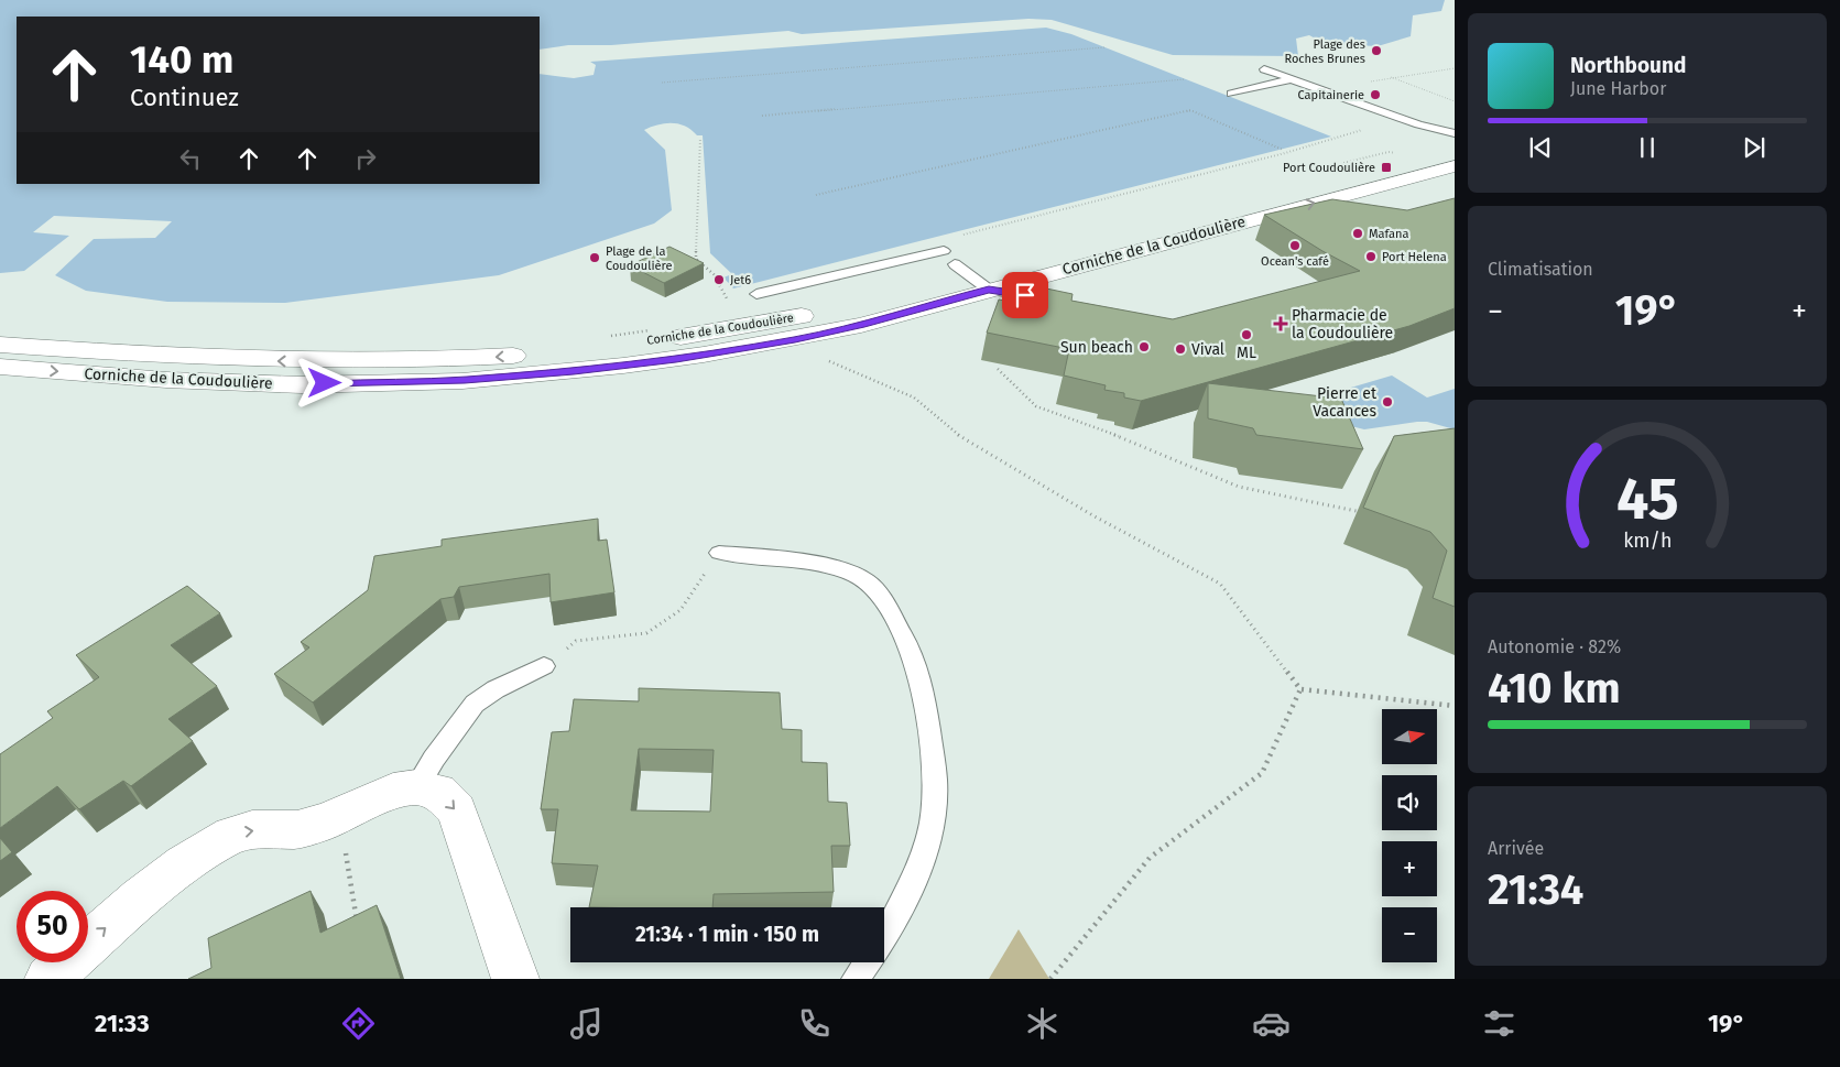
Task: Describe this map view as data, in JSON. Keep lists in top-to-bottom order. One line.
{"streets":{"main road":["Corniche de la Coudoulière"]},"places":{"other":["Plage des Roches Brunes","Capitainerie","Mafana","Ocean's café","Port Helena","Plage de la Coudoulière","Jet6","ML","Sun beach","Vival","Pierre et Vacances"],"transit":["Port Coudoulière"],"health":["Pharmacie de la Coudoulière"]},"north":"right","page":{"turn":["140 m","Continuez"],"song":["Northbound","June Harbor"],"tile":["Climatisation",["Autonomie · 82%","410 km"],["Arrivée","21:34"]],"heat":["−","19°","+"],"map_buttons":["+","−"],"limit":"50","trip":"21:34 · 1 min · 150 m","tabs":["21:33","19°"],"gauge":["45","km/h"]}}
